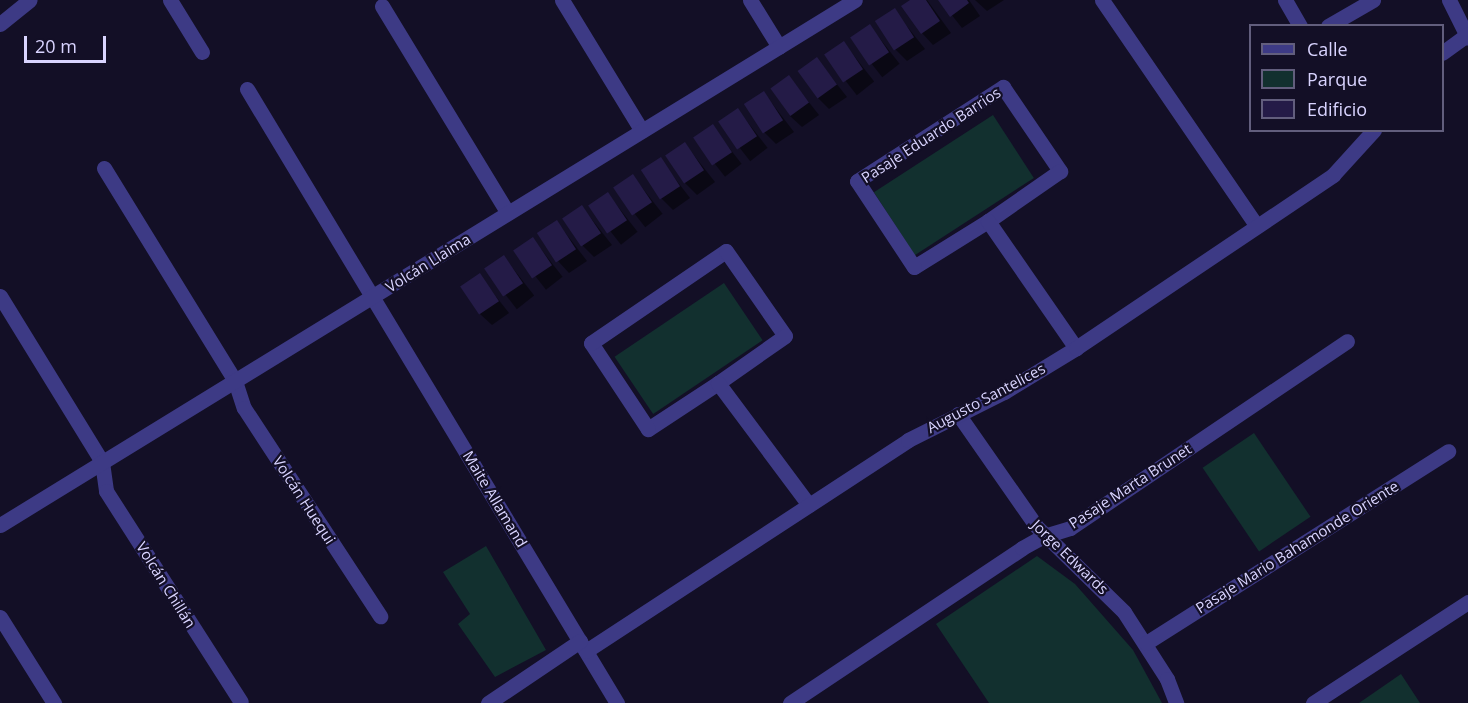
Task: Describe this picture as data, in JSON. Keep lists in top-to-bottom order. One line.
{"streets":{"street":["Pasaje Eduardo Barrios","Volcán Llaima","Augusto Santelices","Pasaje Marta Brunet","Maite Allamand","Volcán Huequi","Pasaje Mario Bahamonde Oriente","Jorge Edwards","Volcán Chillán"]},"crossings":[["Volcán Llaima","Maite Allamand"],["Volcán Llaima","Volcán Huequi"],["Volcán Llaima","Volcán Chillán"],["Augusto Santelices","Maite Allamand"],["Augusto Santelices","Jorge Edwards"],["Pasaje Marta Brunet","Jorge Edwards"],["Pasaje Mario Bahamonde Oriente","Jorge Edwards"]],"legend":["Calle","Parque","Edificio"],"scale_bar":"20 m"}
